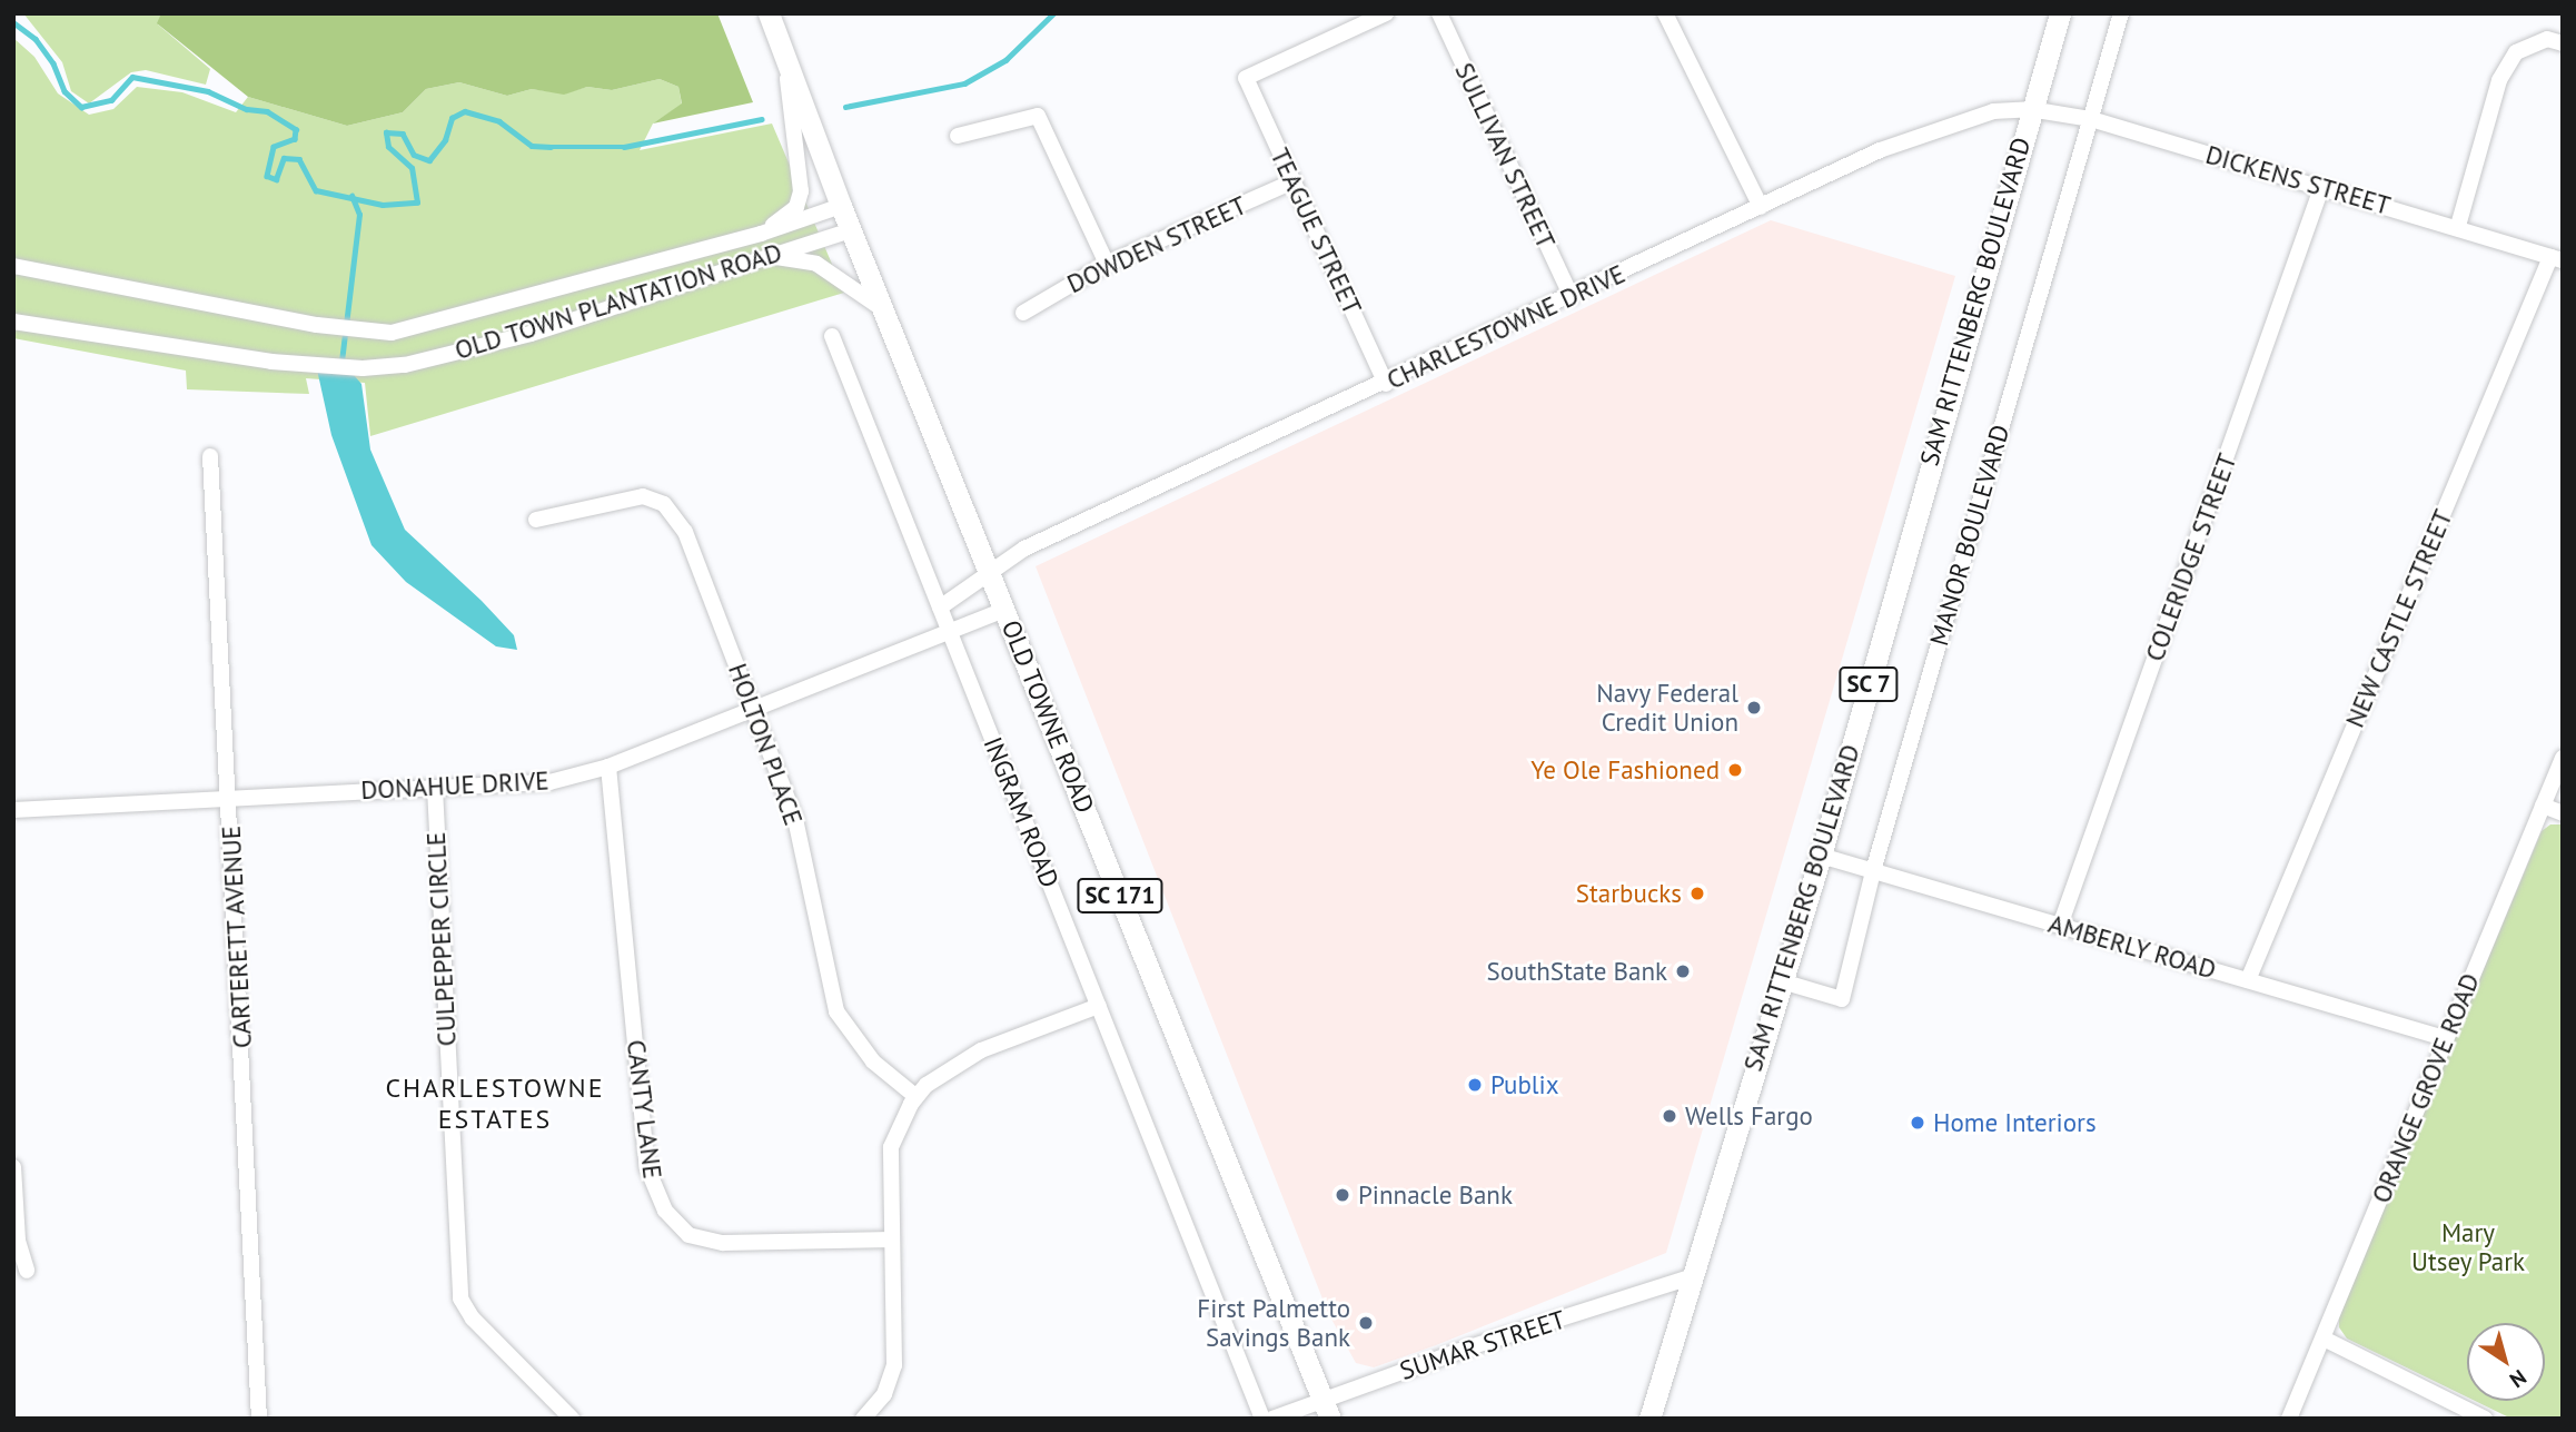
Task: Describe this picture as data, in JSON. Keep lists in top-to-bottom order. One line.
{"streets":{"main road":["SAM RITTENBERG BOULEVARD","SC 7","OLD TOWNE ROAD","SC 171"],"street":["SULLIVAN STREET","DICKENS STREET","TEAGUE STREET","DOWDEN STREET","OLD TOWN PLANTATION ROAD","CHARLESTOWNE DRIVE","MANOR BOULEVARD","COLERIDGE STREET","NEW CASTLE STREET","HOLTON PLACE","DONAHUE DRIVE","INGRAM ROAD","CARTERETT AVENUE","CULPEPPER CIRCLE","AMBERLY ROAD","ORANGE GROVE ROAD","CANTY LANE","SUMAR STREET"]},"crossings":[["SULLIVAN STREET","CHARLESTOWNE DRIVE"],["DICKENS STREET","SAM RITTENBERG BOULEVARD"],["DICKENS STREET","CHARLESTOWNE DRIVE"],["DICKENS STREET","MANOR BOULEVARD"],["DICKENS STREET","COLERIDGE STREET"],["DICKENS STREET","NEW CASTLE STREET"],["TEAGUE STREET","DOWDEN STREET"],["TEAGUE STREET","CHARLESTOWNE DRIVE"],["OLD TOWN PLANTATION ROAD","OLD TOWNE ROAD"],["SAM RITTENBERG BOULEVARD","CHARLESTOWNE DRIVE"],["SAM RITTENBERG BOULEVARD","MANOR BOULEVARD"],["SAM RITTENBERG BOULEVARD","AMBERLY ROAD"],["SAM RITTENBERG BOULEVARD","SUMAR STREET"],["CHARLESTOWNE DRIVE","OLD TOWNE ROAD"],["CHARLESTOWNE DRIVE","INGRAM ROAD"],["MANOR BOULEVARD","AMBERLY ROAD"],["COLERIDGE STREET","AMBERLY ROAD"],["NEW CASTLE STREET","AMBERLY ROAD"],["OLD TOWNE ROAD","DONAHUE DRIVE"],["OLD TOWNE ROAD","SUMAR STREET"],["HOLTON PLACE","DONAHUE DRIVE"],["DONAHUE DRIVE","INGRAM ROAD"],["DONAHUE DRIVE","CARTERETT AVENUE"],["DONAHUE DRIVE","CULPEPPER CIRCLE"],["DONAHUE DRIVE","CANTY LANE"],["AMBERLY ROAD","ORANGE GROVE ROAD"]],"districts":["CHARLESTOWNE ESTATES"],"parks":["Mary Utsey Park"],"places":["Navy Federal Credit Union","Ye Ole Fashioned","Starbucks","SouthState Bank","Publix","Wells Fargo","Home Interiors","Pinnacle Bank","First Palmetto Savings Bank"],"north":"bottom right"}
